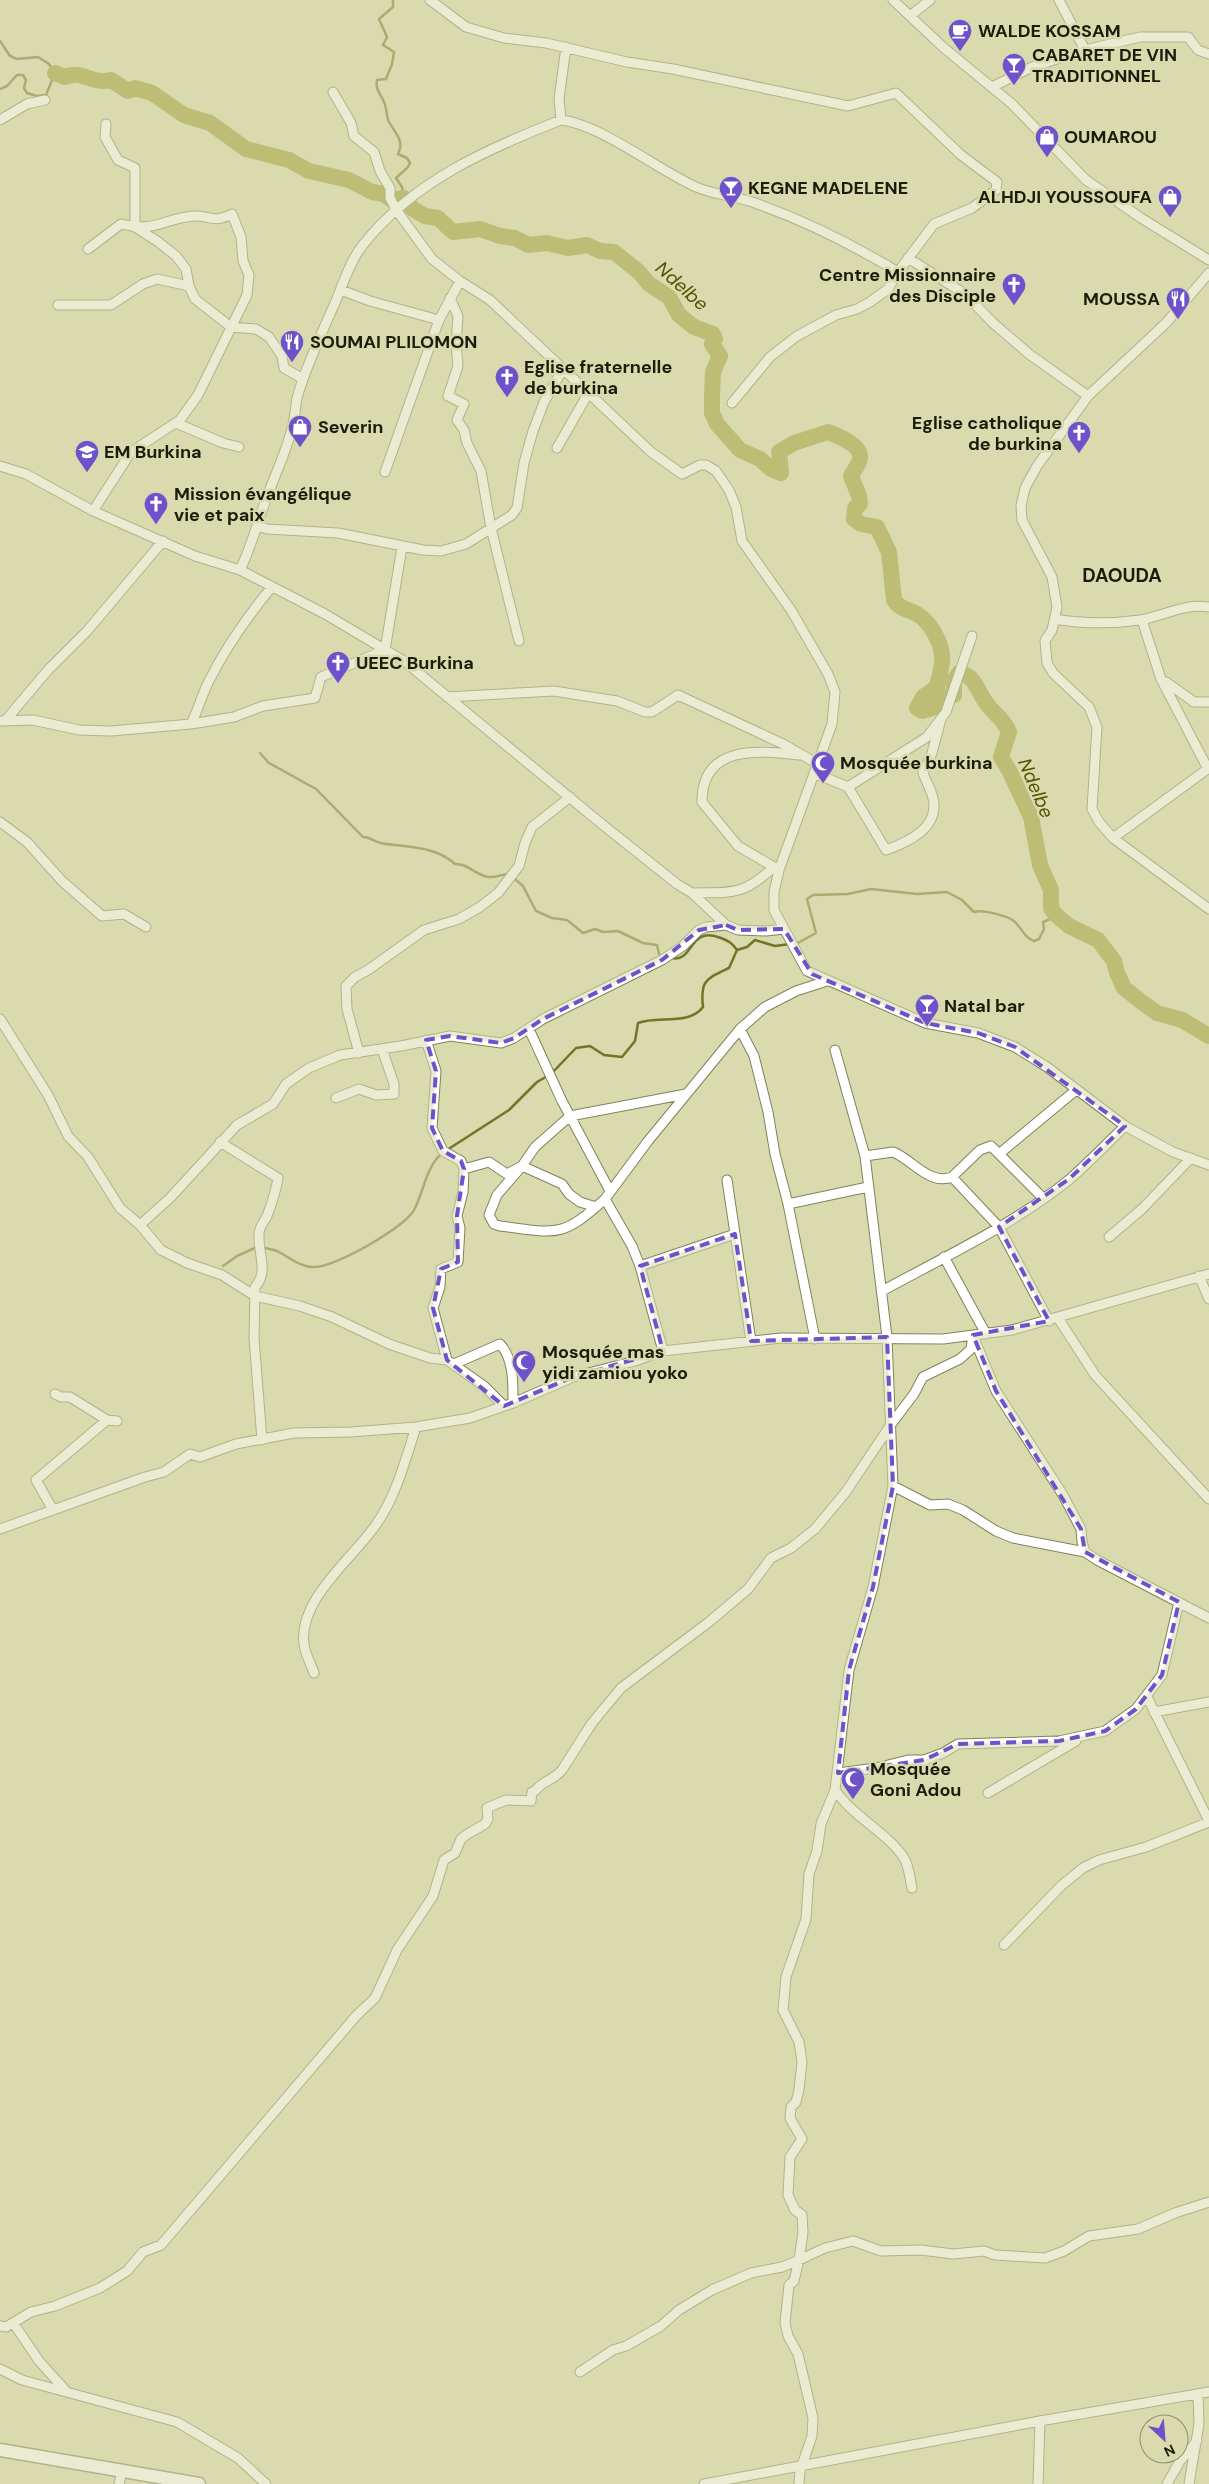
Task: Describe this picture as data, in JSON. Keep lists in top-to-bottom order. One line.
{"districts":["DAOUDA"],"water":["Ndelbe"],"places":{"cafe":["WALDE KOSSAM"],"bar":["CABARET DE VIN TRADITIONNEL","KEGNE MADELENE","Natal bar"],"shop":["OUMAROU","ALHDJI YOUSSOUFA","Severin"],"church":["Centre Missionnaire des Disciple","Eglise fraternelle de burkina","Eglise catholique de burkina","Mission évangélique vie et paix","UEEC Burkina"],"restaurant":["MOUSSA","SOUMAI PLILOMON"],"school or university":["EM Burkina"],"mosque":["Mosquée burkina","Mosquée mas yidi zamiou yoko","Mosquée Goni Adou"]},"north":"bottom right"}
